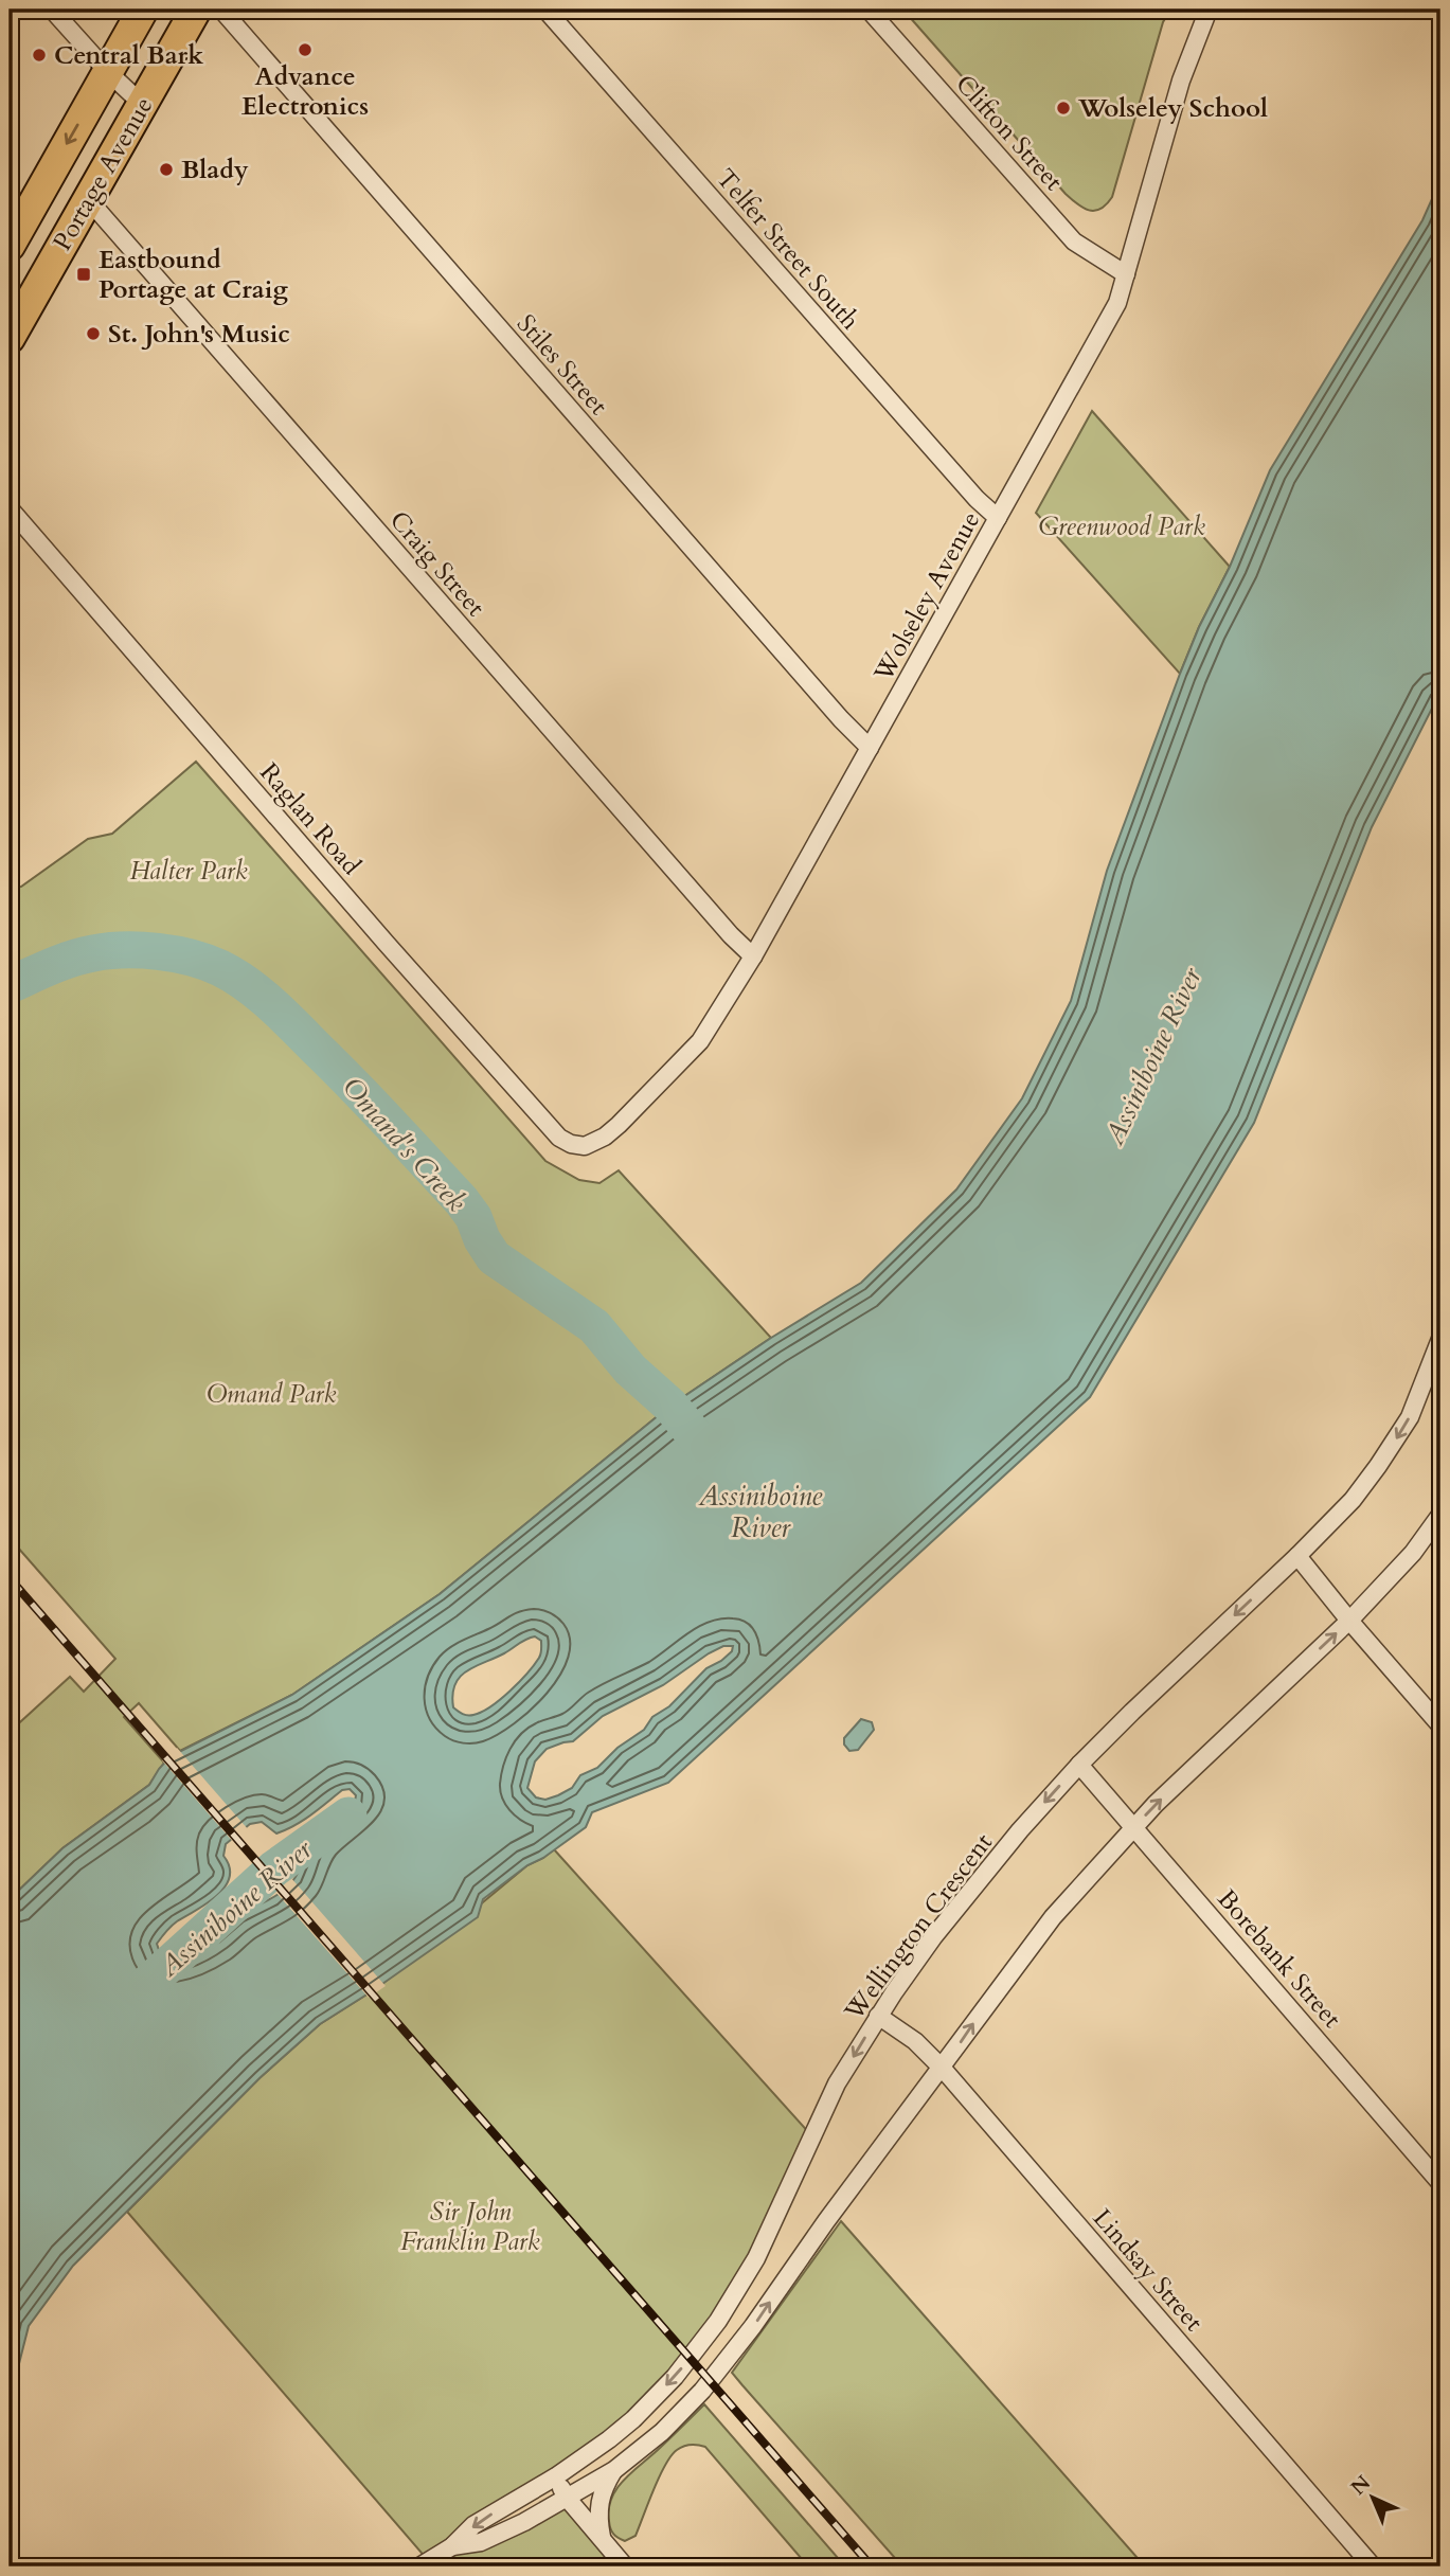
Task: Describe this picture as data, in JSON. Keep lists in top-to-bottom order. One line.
{"streets":{"highway":["Portage Avenue"],"street":["Clifton Street","Telfer Street South","Stiles Street","Craig Street","Wolseley Avenue","Raglan Road","Wellington Crescent","Borebank Street","Lindsay Street"]},"crossings":[["Clifton Street","Wolseley Avenue"],["Portage Avenue","Craig Street"],["Telfer Street South","Wolseley Avenue"],["Stiles Street","Wolseley Avenue"],["Craig Street","Wolseley Avenue"],["Wolseley Avenue","Raglan Road"],["Wellington Crescent","Borebank Street"],["Wellington Crescent","Lindsay Street"]],"water":["Assiniboine River","Omand's Creek"],"parks":["Greenwood Park","Halter Park","Omand Park","Sir John Franklin Park"],"places":{"other":["Advance Electronics","Central Bark","Wolseley School","Blady","St. John's Music"],"transit":["Eastbound Portage at Craig"]},"north":"top left"}
